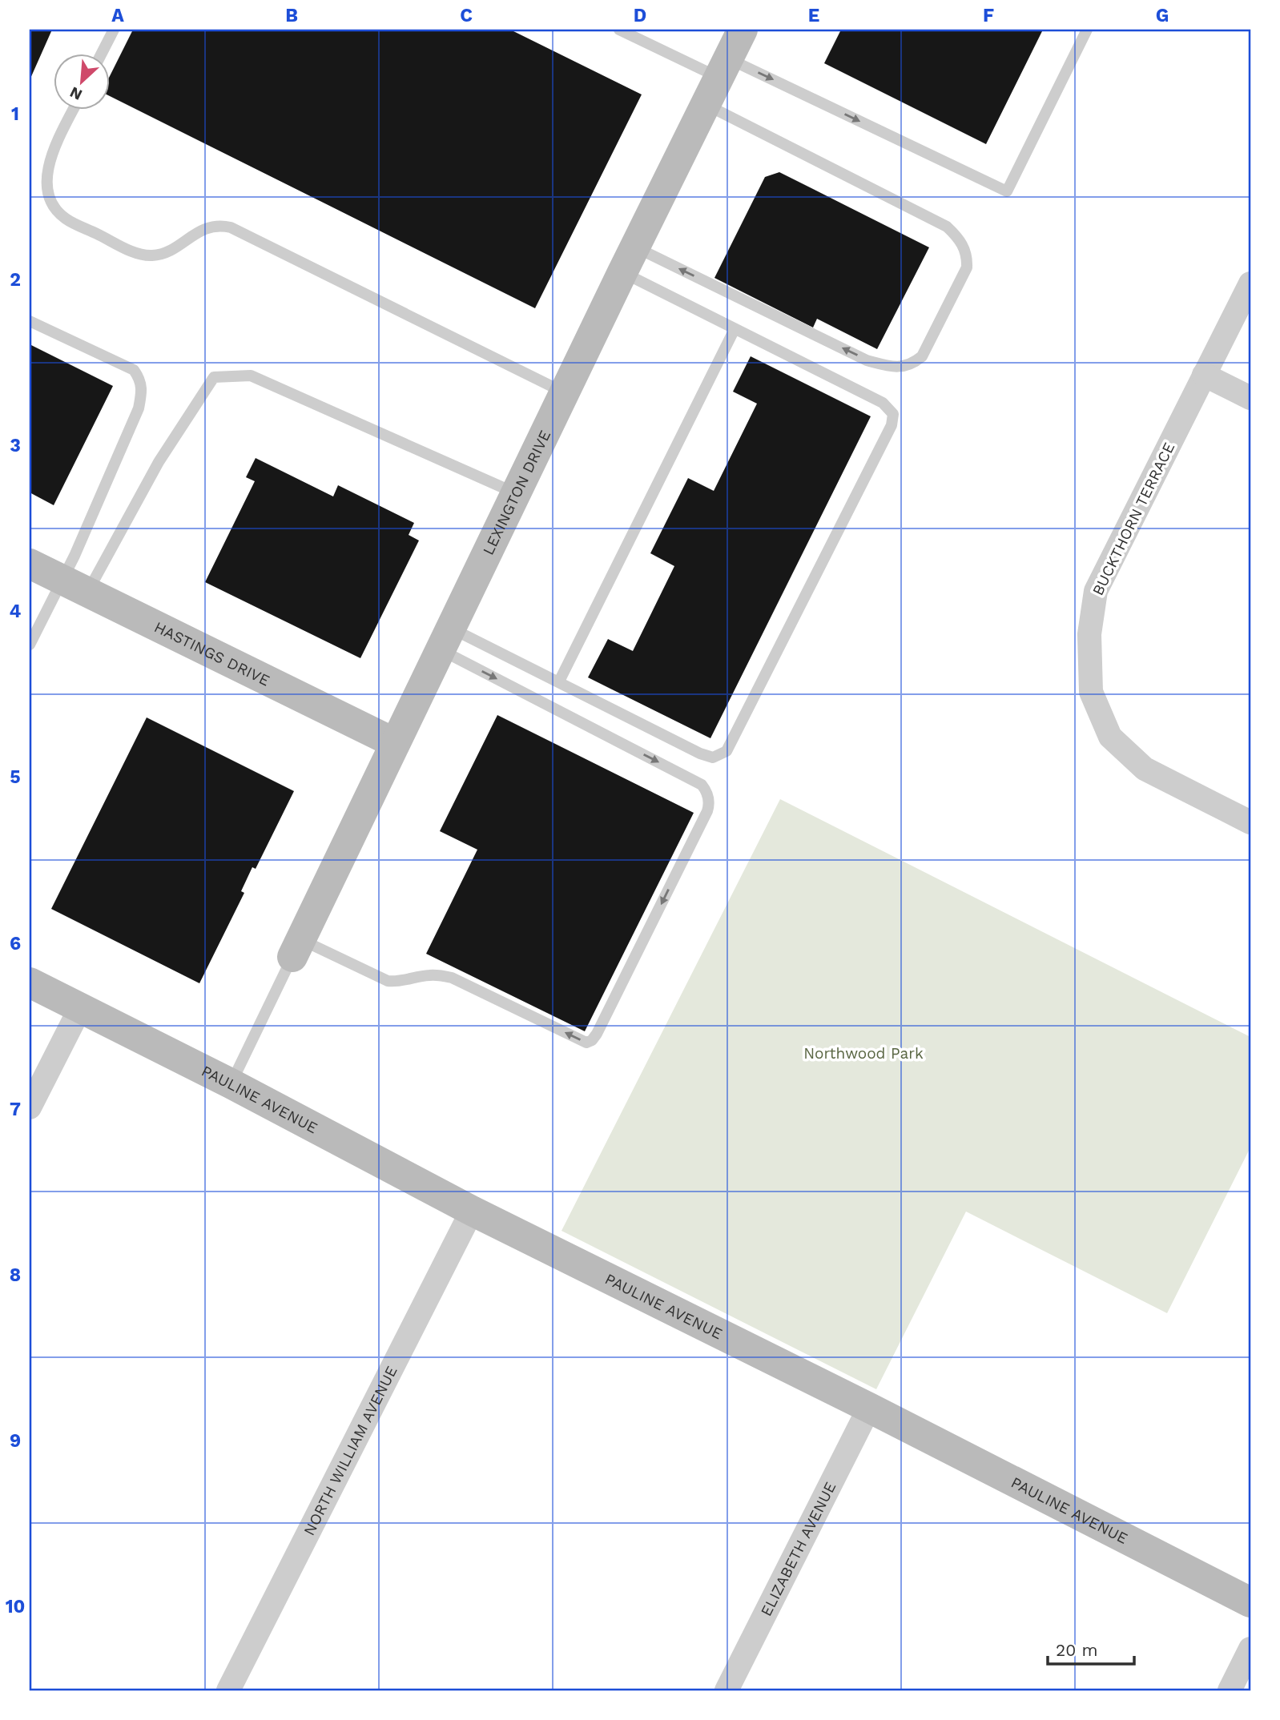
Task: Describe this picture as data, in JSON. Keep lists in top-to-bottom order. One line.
{"streets":{"street":["LEXINGTON DRIVE","BUCKTHORN TERRACE","HASTINGS DRIVE","PAULINE AVENUE","NORTH WILLIAM AVENUE","ELIZABETH AVENUE"]},"crossings":[["LEXINGTON DRIVE","HASTINGS DRIVE"],["PAULINE AVENUE","NORTH WILLIAM AVENUE"],["PAULINE AVENUE","ELIZABETH AVENUE"]],"parks":["Northwood Park"],"scale_bar":"20 m","north":"bottom left","grid":{"columns":["A","B","C","D","E","F","G"],"rows":["1","2","3","4","5","6","7","8","9","10"]}}
